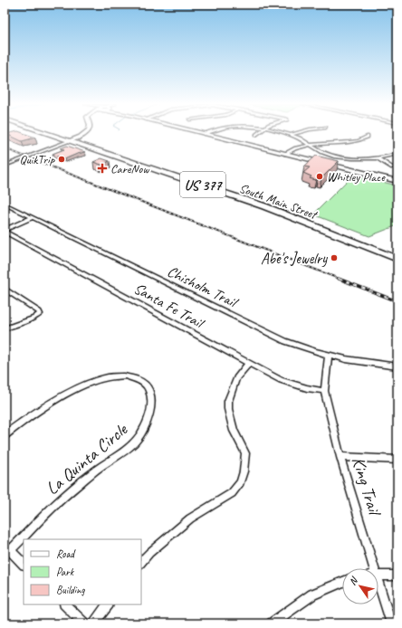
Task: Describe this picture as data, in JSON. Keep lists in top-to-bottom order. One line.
{"streets":{"main road":["US 377","South Main Street"],"street":["Chisholm Trail","Santa Fe Trail","La Quinta Circle","King Trail"]},"crossings":[["Chisholm Trail","King Trail"],["Santa Fe Trail","King Trail"]],"places":{"other":["QuikTrip","Whitley Place","Abe's Jewelry"],"health":["CareNow"]},"legend":["Road","Park","Building"],"north":"top left"}
